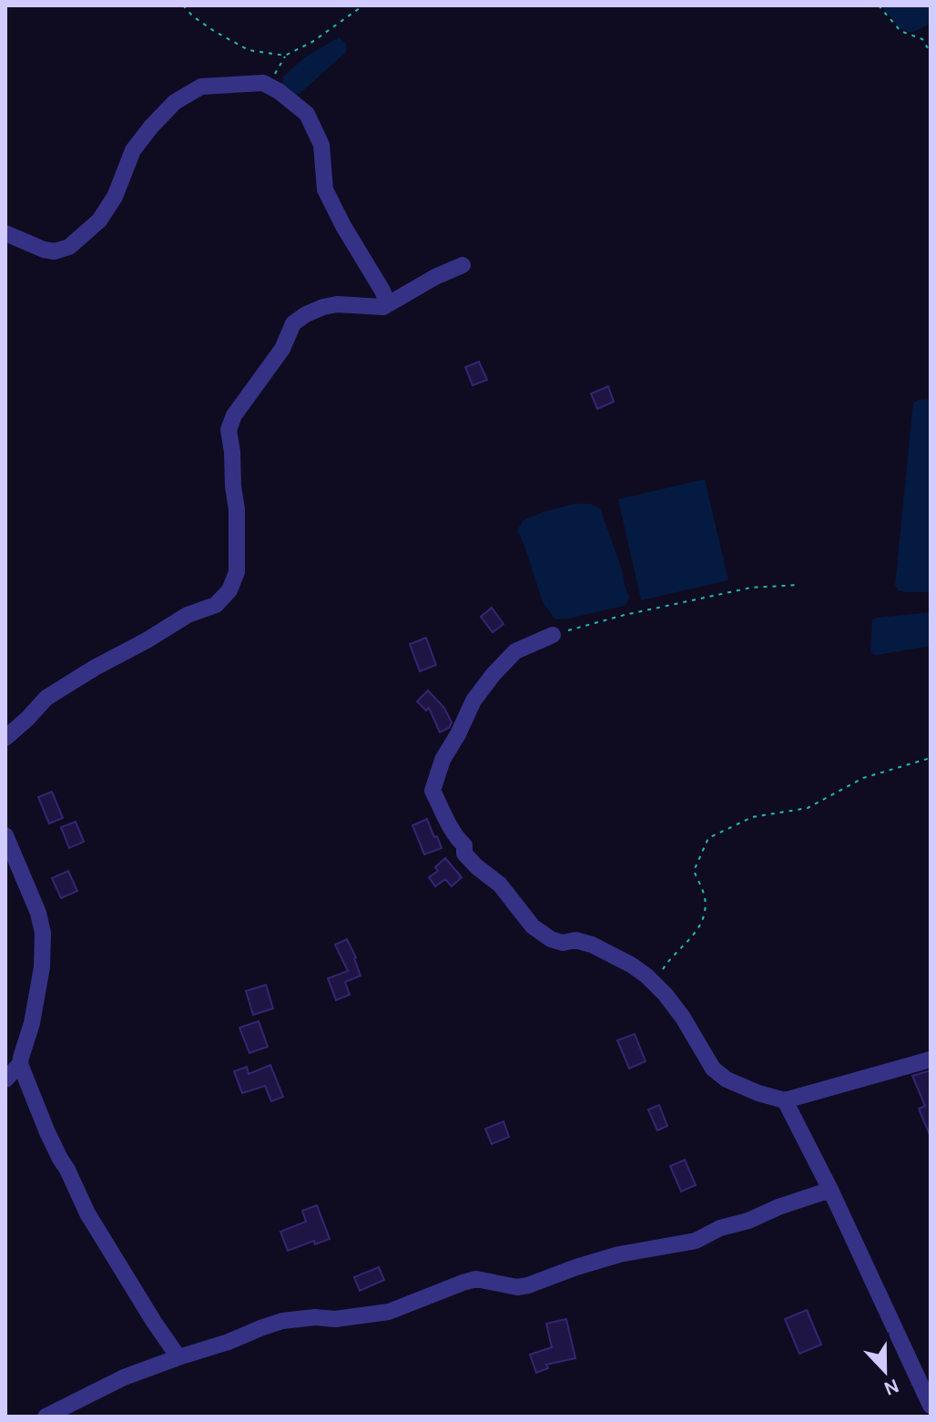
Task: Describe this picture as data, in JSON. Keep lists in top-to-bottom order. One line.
{"north":"bottom"}
